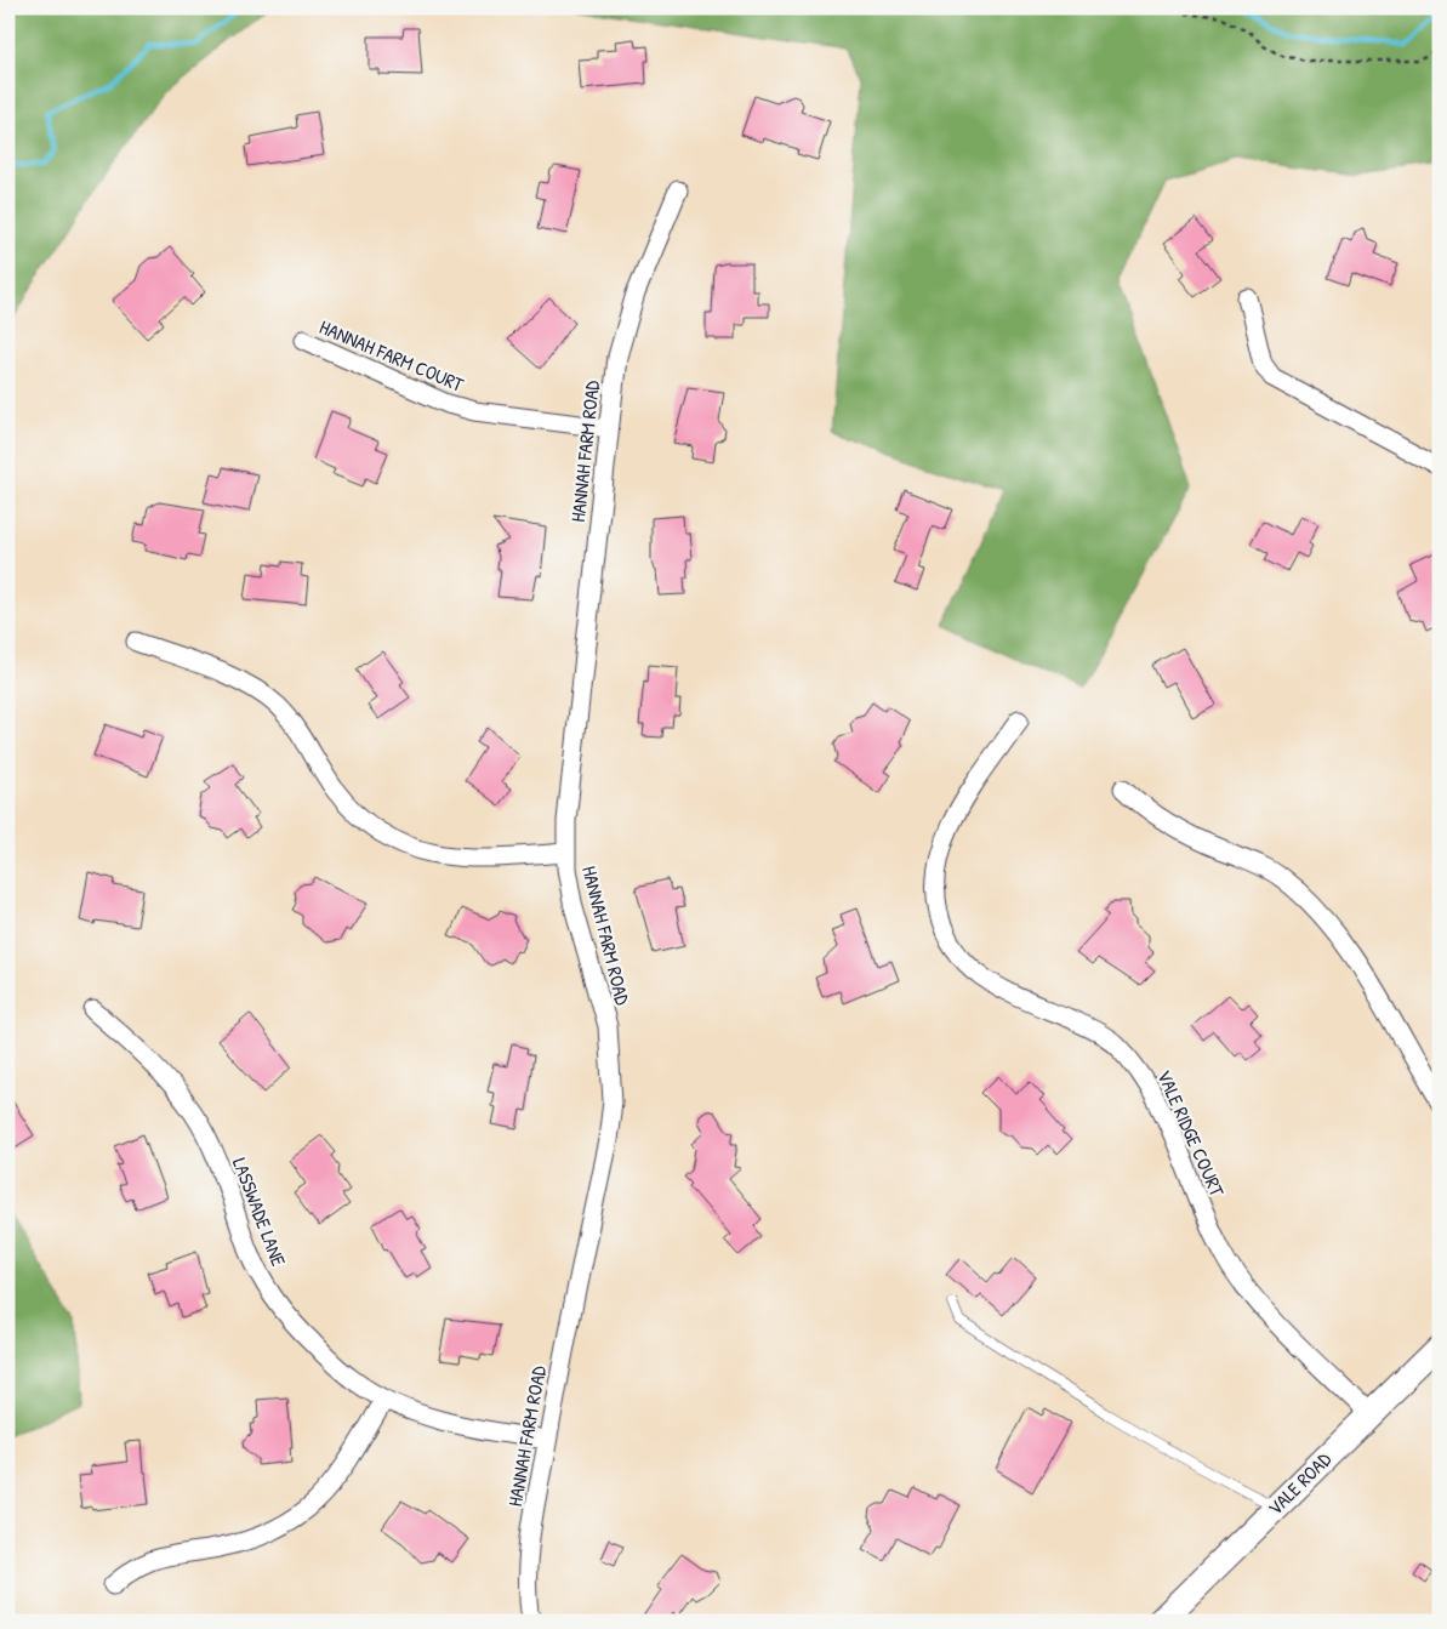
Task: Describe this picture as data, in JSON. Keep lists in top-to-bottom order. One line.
{"streets":{"main road":["VALE ROAD"],"street":["HANNAH FARM COURT","HANNAH FARM ROAD","VALE RIDGE COURT","LASSWADE LANE"]},"crossings":[["HANNAH FARM COURT","HANNAH FARM ROAD"],["HANNAH FARM ROAD","LASSWADE LANE"],["VALE RIDGE COURT","VALE ROAD"]]}
